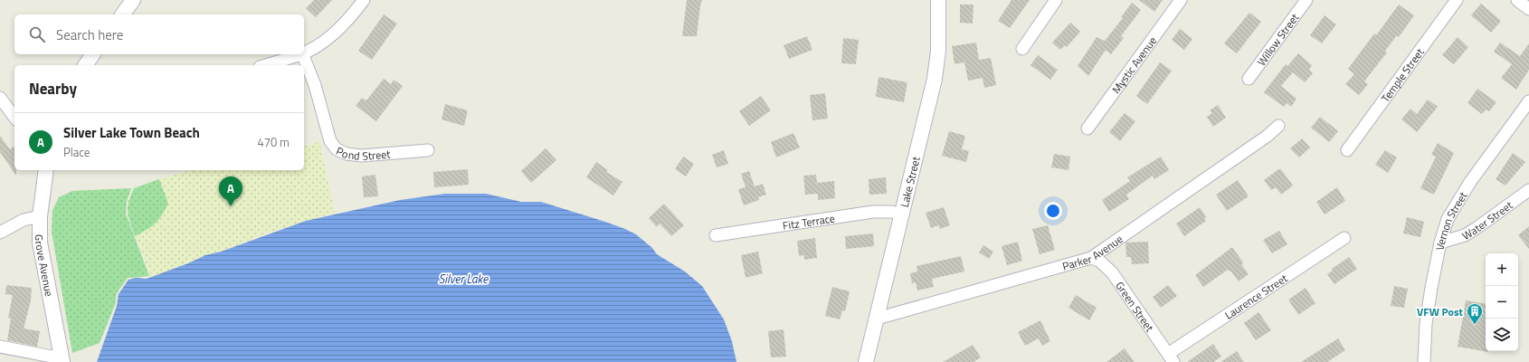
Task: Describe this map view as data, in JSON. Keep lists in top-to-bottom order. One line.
{"streets":{"street":["Willow Street","Mystic Avenue","Temple Street","Pond Street","Lake Street","Water Street","Fitz Terrace","Vernon Street","Parker Avenue","Grove Avenue","Laurence Street","Green Street"]},"crossings":[["Lake Street","Fitz Terrace"],["Lake Street","Parker Avenue"],["Water Street","Vernon Street"],["Parker Avenue","Green Street"],["Laurence Street","Green Street"]],"water":["Silver Lake"],"places":{"building":["VFW Post"]},"page":{"search":"Search here","heading":"Nearby","list":[{"mark":"A","name":"Silver Lake Town Beach","note":"Place","value":"470 m"}],"pins":"A","map_buttons":["+","−"]}}
